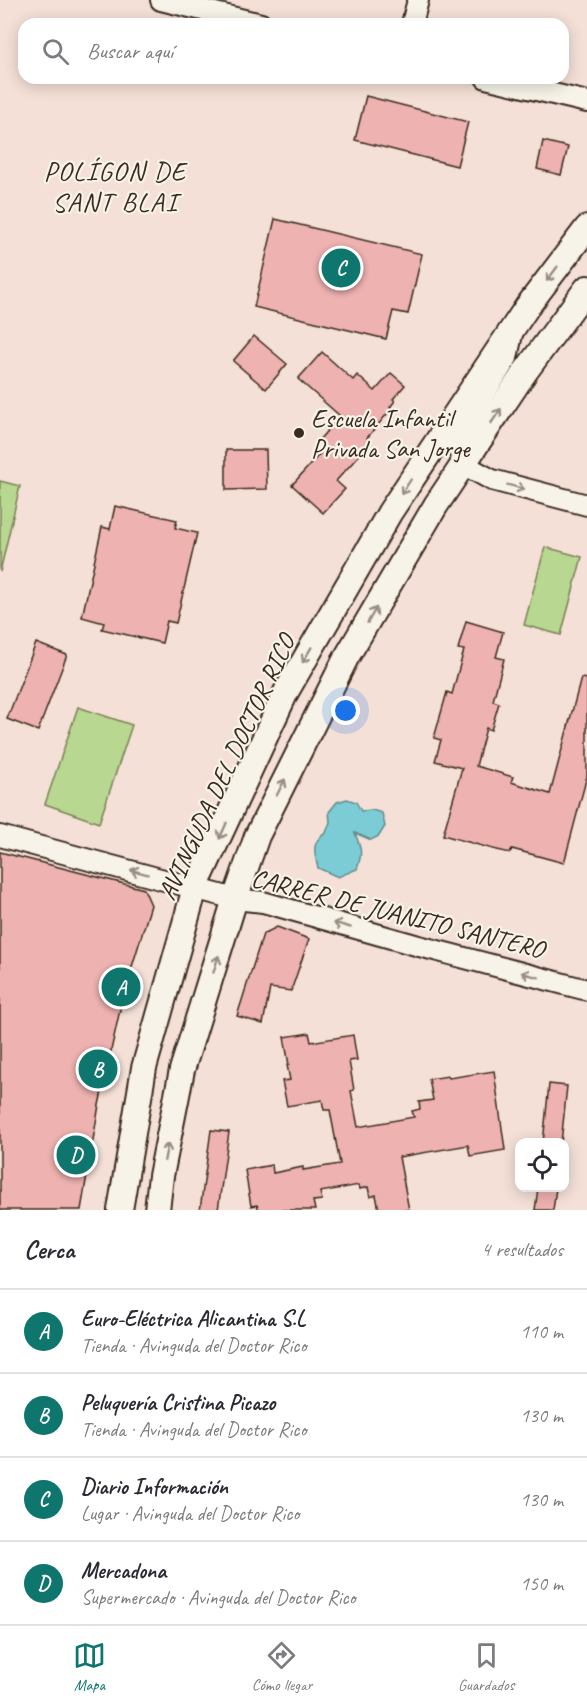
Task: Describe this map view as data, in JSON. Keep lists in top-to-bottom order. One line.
{"streets":{"street":["AVINGUDA DEL DOCTOR RICO","CARRER DE JUANITO SANTERO"]},"crossings":[["AVINGUDA DEL DOCTOR RICO","CARRER DE JUANITO SANTERO"]],"one_way":["CARRER DE JUANITO SANTERO"],"districts":["POLÍGON DE SANT BLAI"],"places":["Escuela Infantil Privada San Jorge"],"page":{"search":"Buscar aquí","pins":["C","A","B","D"],"heading":["Cerca","4 resultados"],"list":[{"mark":"A","name":"Euro-Eléctrica Alicantina S.L","note":"Tienda · Avinguda del Doctor Rico","value":"110 m"},{"mark":"B","name":"Peluquería Cristina Picazo","note":"Tienda · Avinguda del Doctor Rico","value":"130 m"},{"mark":"C","name":"Diario Información","note":"Lugar · Avinguda del Doctor Rico","value":"130 m"},{"mark":"D","name":"Mercadona","note":"Supermercado · Avinguda del Doctor Rico","value":"150 m"}],"nav":["Mapa","Cómo llegar","Guardados"]}}
